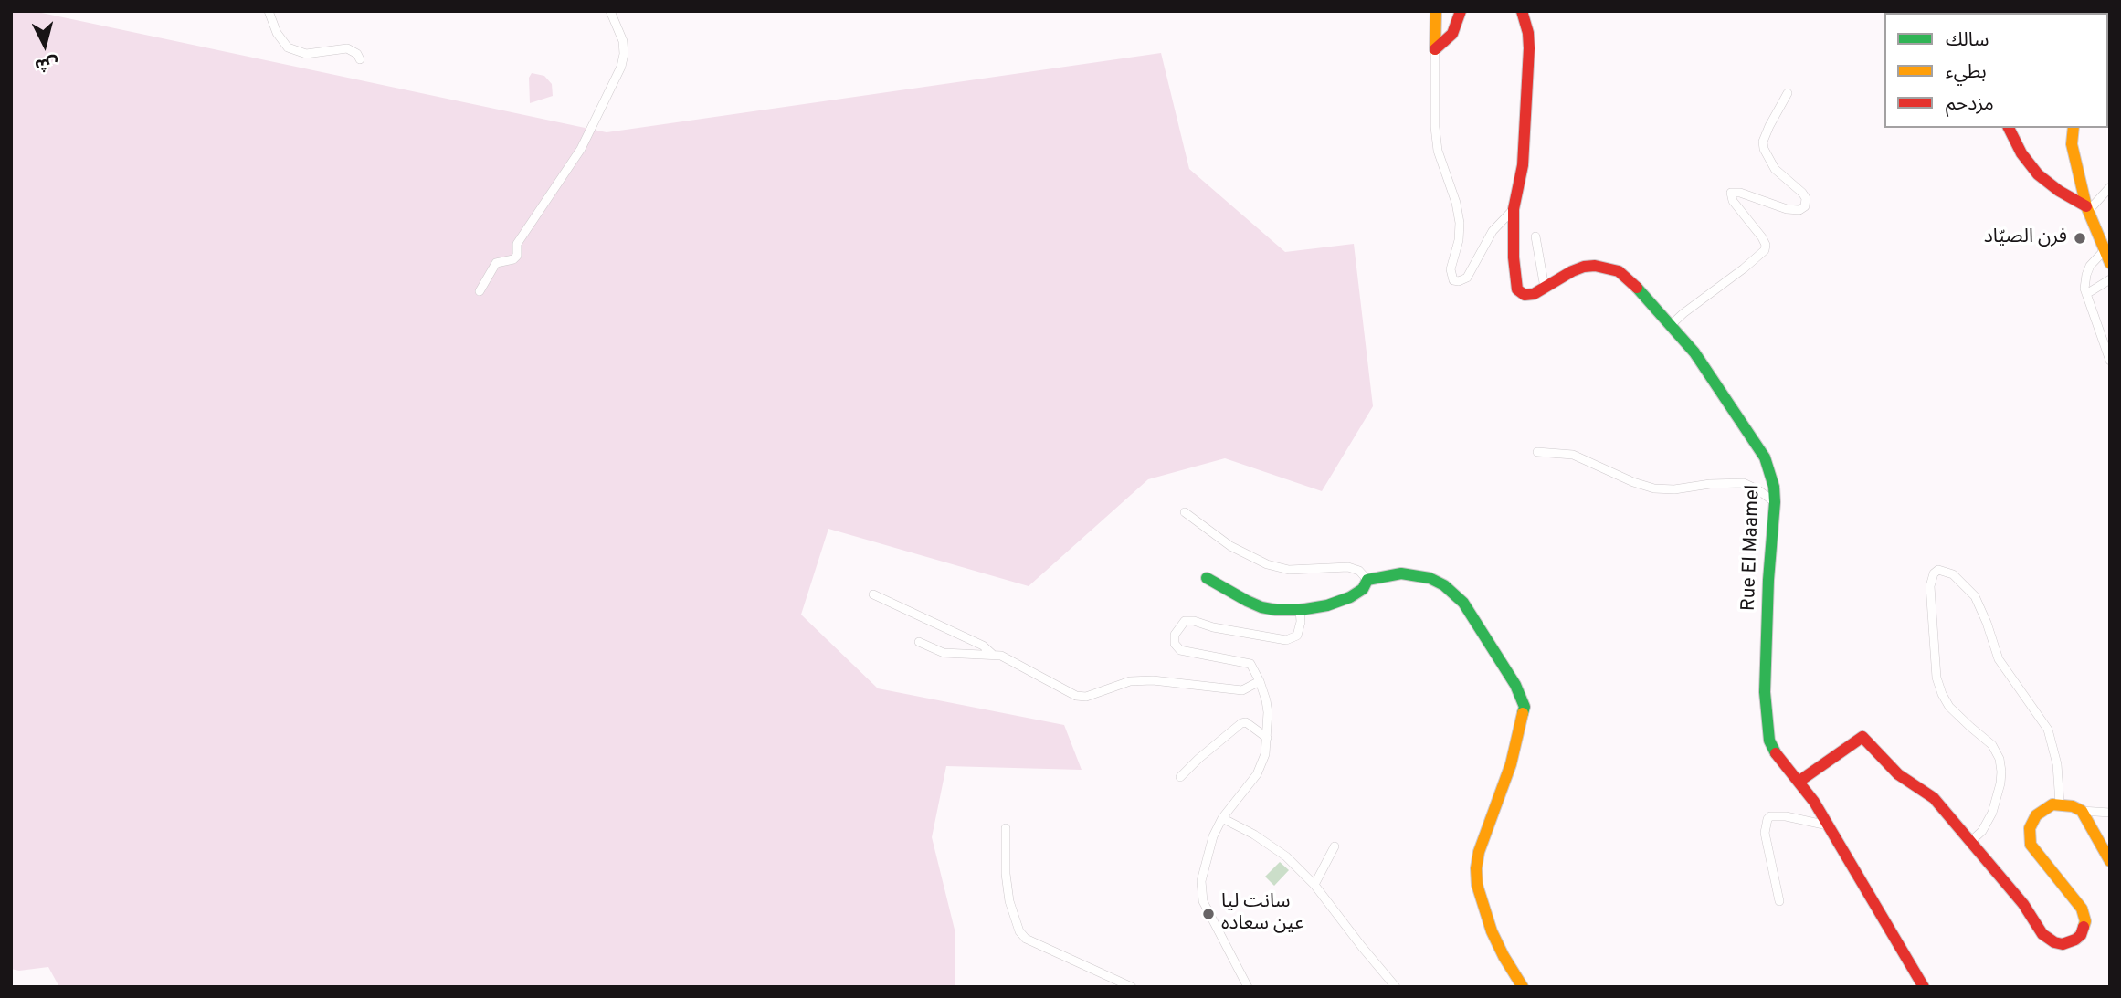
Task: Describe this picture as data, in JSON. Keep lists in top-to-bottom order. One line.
{"streets":{"street":["Rue El Maamel"]},"places":["فرن الصيّاد","سانت ليا عين سعاده"],"legend":["سالك","بطيء","مزدحم"],"north":"bottom"}
